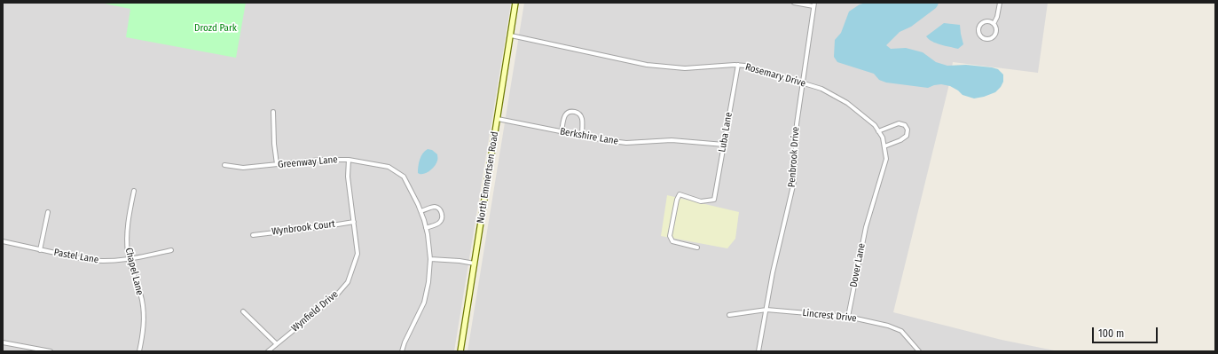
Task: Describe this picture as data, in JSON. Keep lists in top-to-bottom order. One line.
{"streets":{"street":["Rosemary Drive","Luba Lane","Berkshire Lane","Penbrook Drive","Greenway Lane","North Emmertsen Road","Wynbrook Court","Pastel Lane","Dover Lane","Chapel Lane","Wynfield Drive","Lincrest Drive"]},"crossings":[["Rosemary Drive","Luba Lane"],["Rosemary Drive","Penbrook Drive"],["Rosemary Drive","North Emmertsen Road"],["Rosemary Drive","Dover Lane"],["Luba Lane","Berkshire Lane"],["Berkshire Lane","North Emmertsen Road"],["Penbrook Drive","Lincrest Drive"],["Greenway Lane","Wynfield Drive"],["Wynbrook Court","Wynfield Drive"],["Pastel Lane","Chapel Lane"],["Dover Lane","Lincrest Drive"]],"parks":["Drozd Park"],"scale_bar":"100 m"}
